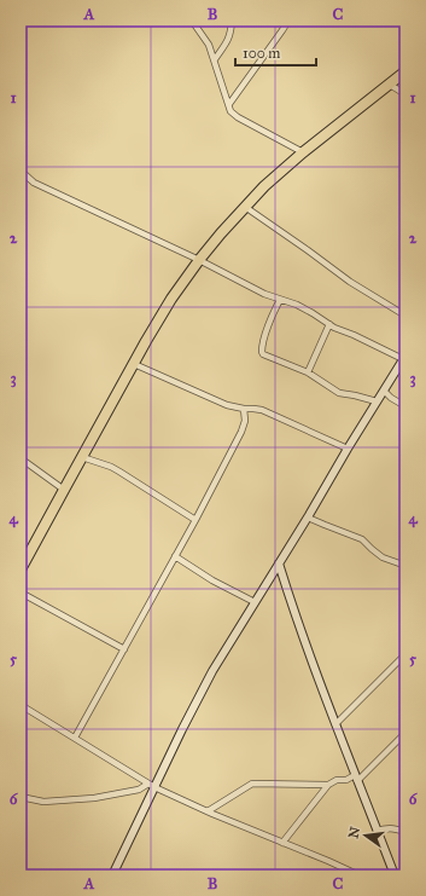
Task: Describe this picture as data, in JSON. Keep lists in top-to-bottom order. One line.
{"scale_bar":"100 m","north":"left","grid":{"columns":["A","B","C"],"rows":["1","2","3","4","5","6"]}}
